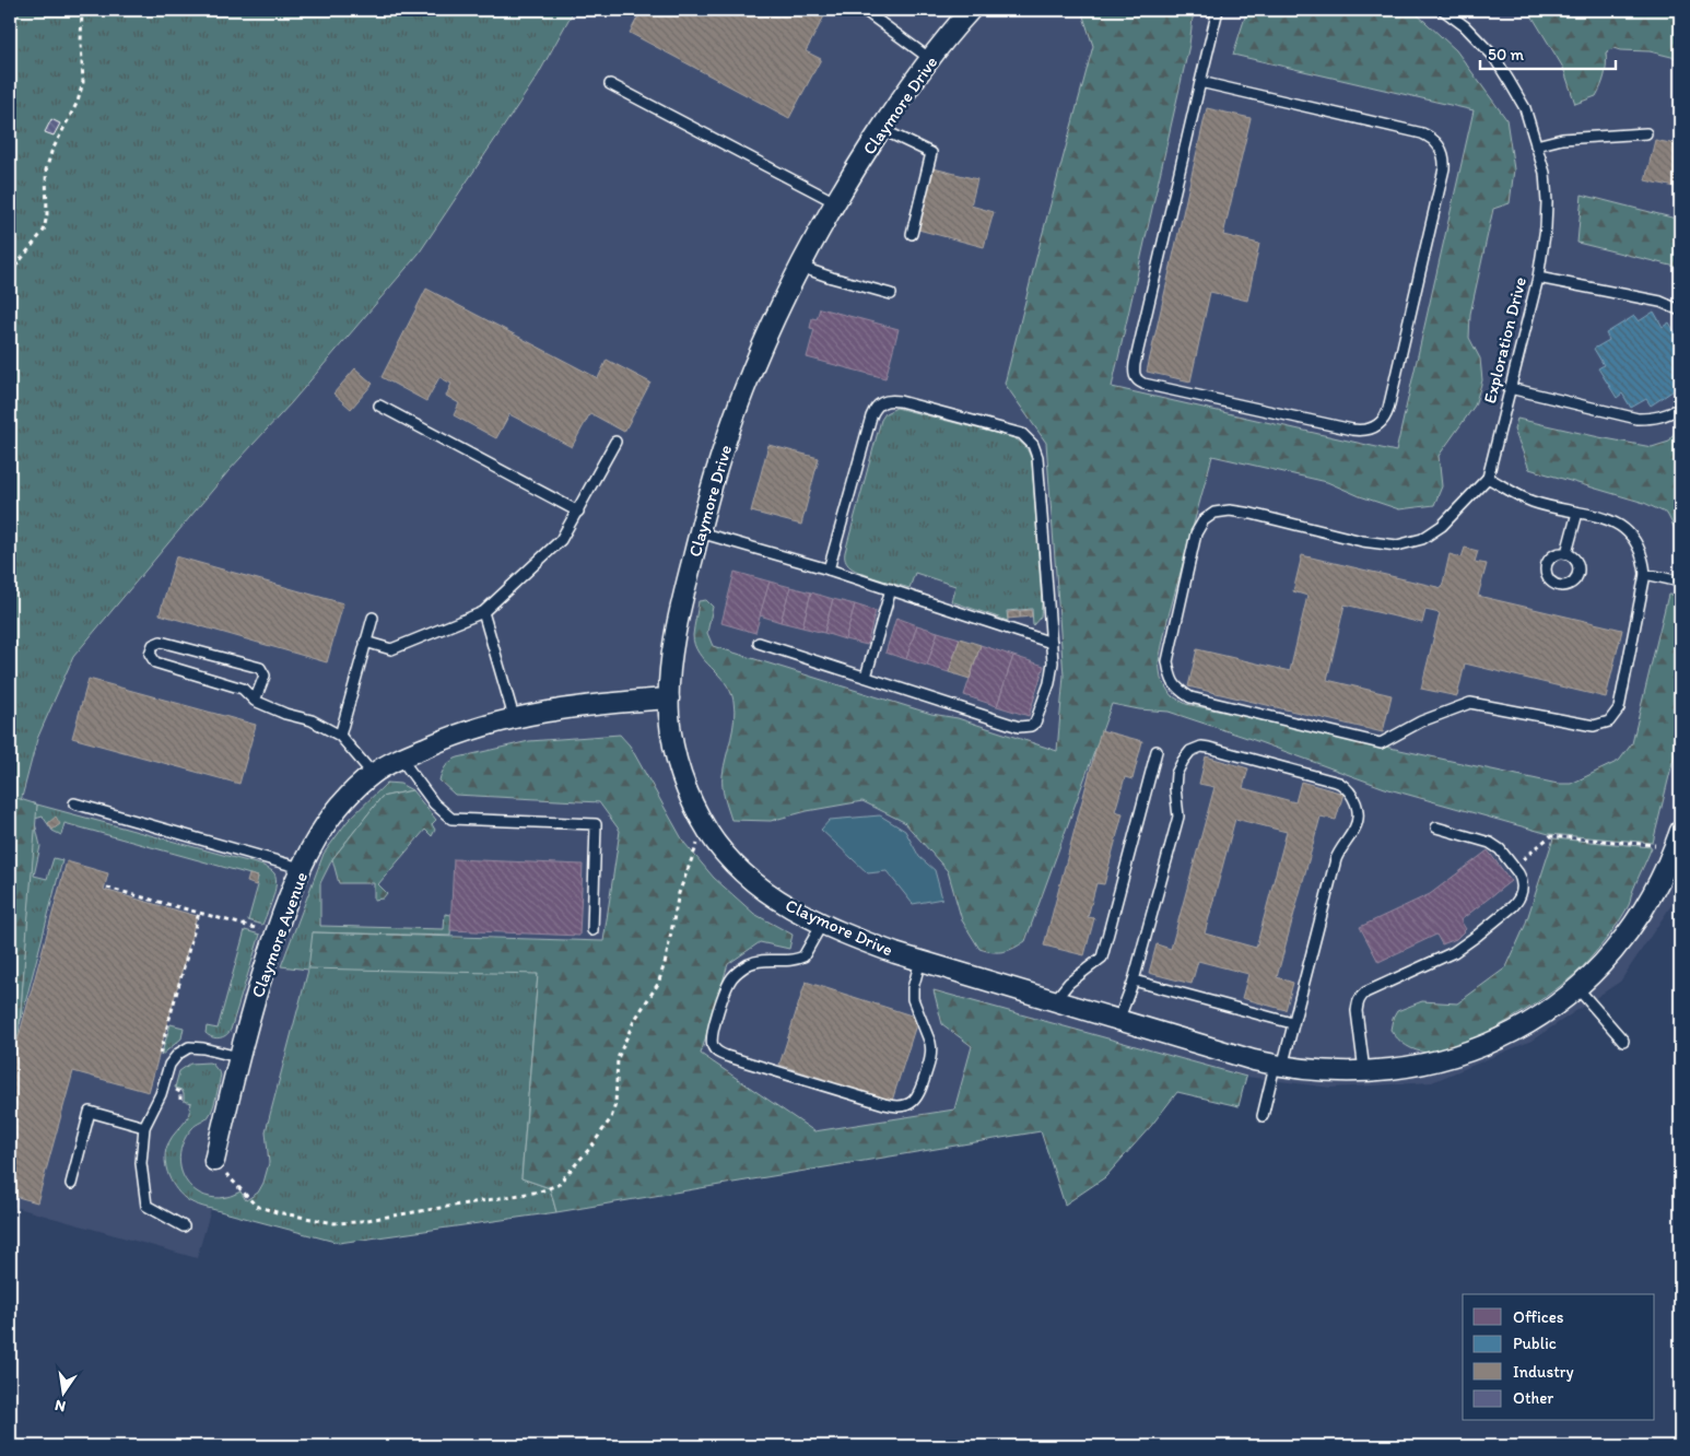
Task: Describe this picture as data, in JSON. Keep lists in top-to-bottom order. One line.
{"streets":{"street":["Claymore Drive","Claymore Avenue"],"lane":["Exploration Drive"]},"crossings":[["Claymore Drive","Claymore Avenue"]],"legend":["Offices","Public","Industry","Other"],"scale_bar":"50 m","north":"bottom"}
